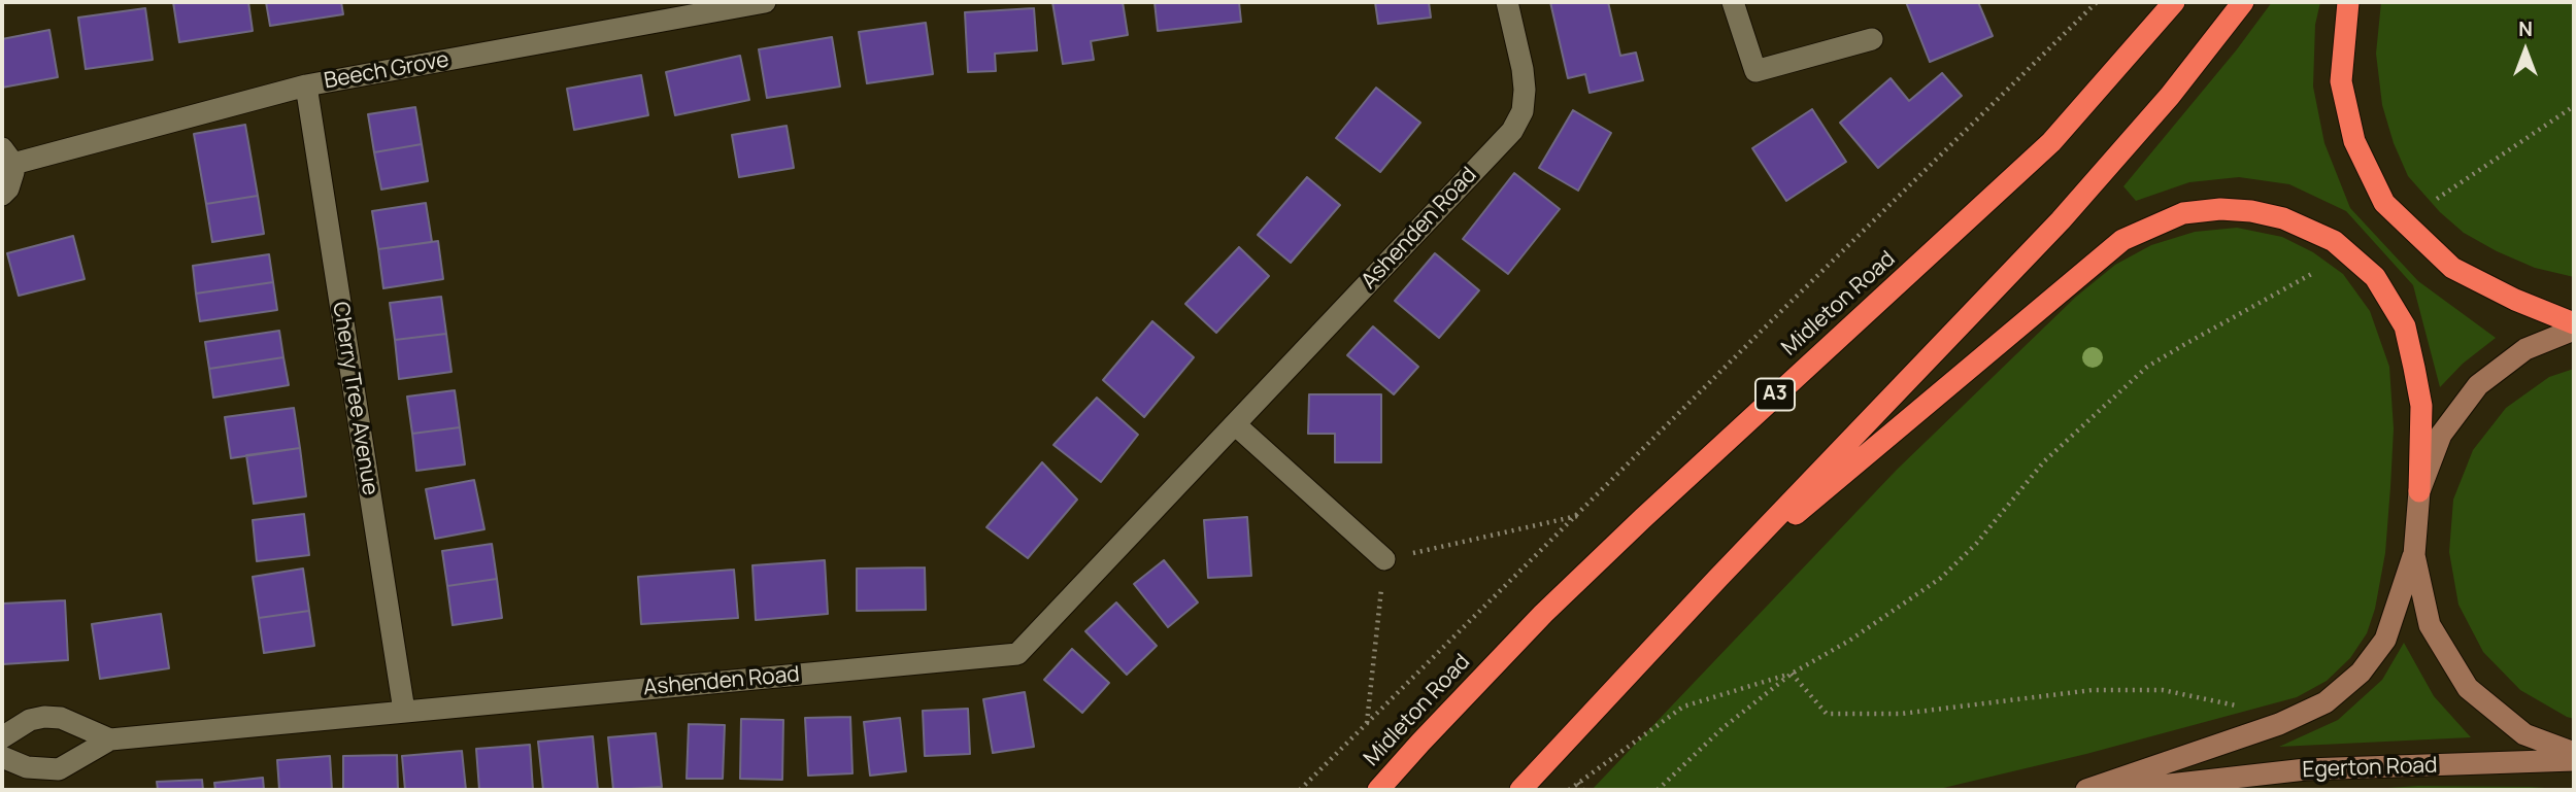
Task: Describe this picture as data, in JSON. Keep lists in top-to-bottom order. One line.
{"streets":{"highway":["Midleton Road","A3"],"street":["Beech Grove","Ashenden Road","Cherry Tree Avenue","Egerton Road"]},"crossings":[["Beech Grove","Cherry Tree Avenue"],["Ashenden Road","Cherry Tree Avenue"]],"north":"top"}
